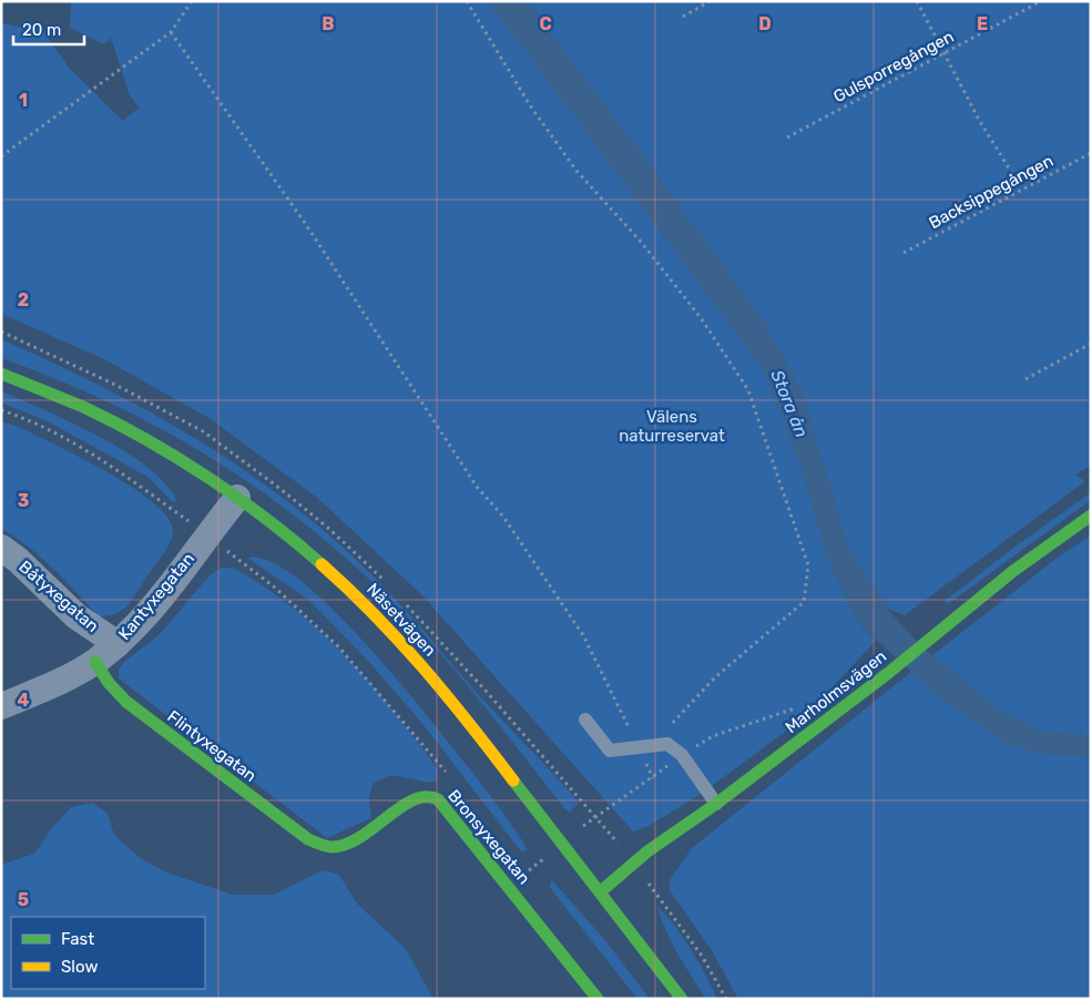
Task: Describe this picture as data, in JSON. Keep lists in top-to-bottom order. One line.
{"streets":{"street":["Båtyxegatan","Kantyxegatan","Näsetvägen","Marholmsvägen","Flintyxegatan","Bronsyxegatan"],"path":["Gulsporregången","Backsippegången"]},"crossings":[["Båtyxegatan","Kantyxegatan"],["Kantyxegatan","Näsetvägen"],["Kantyxegatan","Flintyxegatan"],["Näsetvägen","Marholmsvägen"],["Flintyxegatan","Bronsyxegatan"]],"water":["Stora ån"],"parks":["Välens naturreservat"],"legend":["Fast","Slow"],"scale_bar":"20 m","grid":{"columns":["B","C","D","E"],"rows":["1","2","3","4","5"]}}
